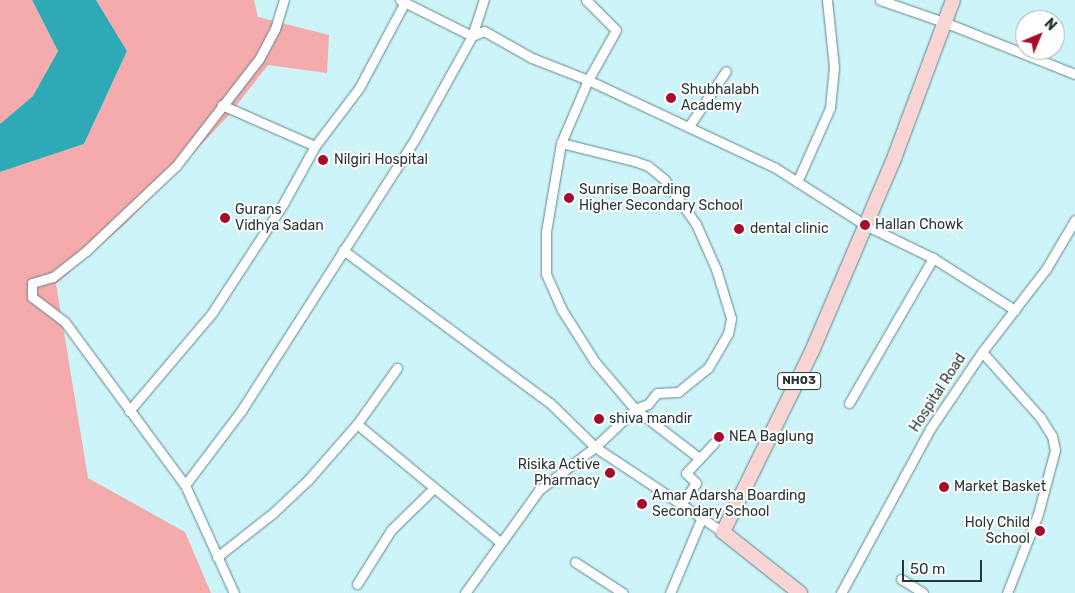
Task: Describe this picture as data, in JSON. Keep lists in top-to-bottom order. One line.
{"streets":{"main road":["NH03"],"street":["Hospital Road"]},"places":["Shubhalabh Academy","Nilgiri Hospital","Sunrise Boarding Higher Secondary School","Gurans Vidhya Sadan","Hallan Chowk","dental clinic","shiva mandir","NEA Baglung","Risika Active Pharmacy","Market Basket","Amar Adarsha Boarding Secondary School","Holy Child School"],"scale_bar":"50 m","north":"top right"}
